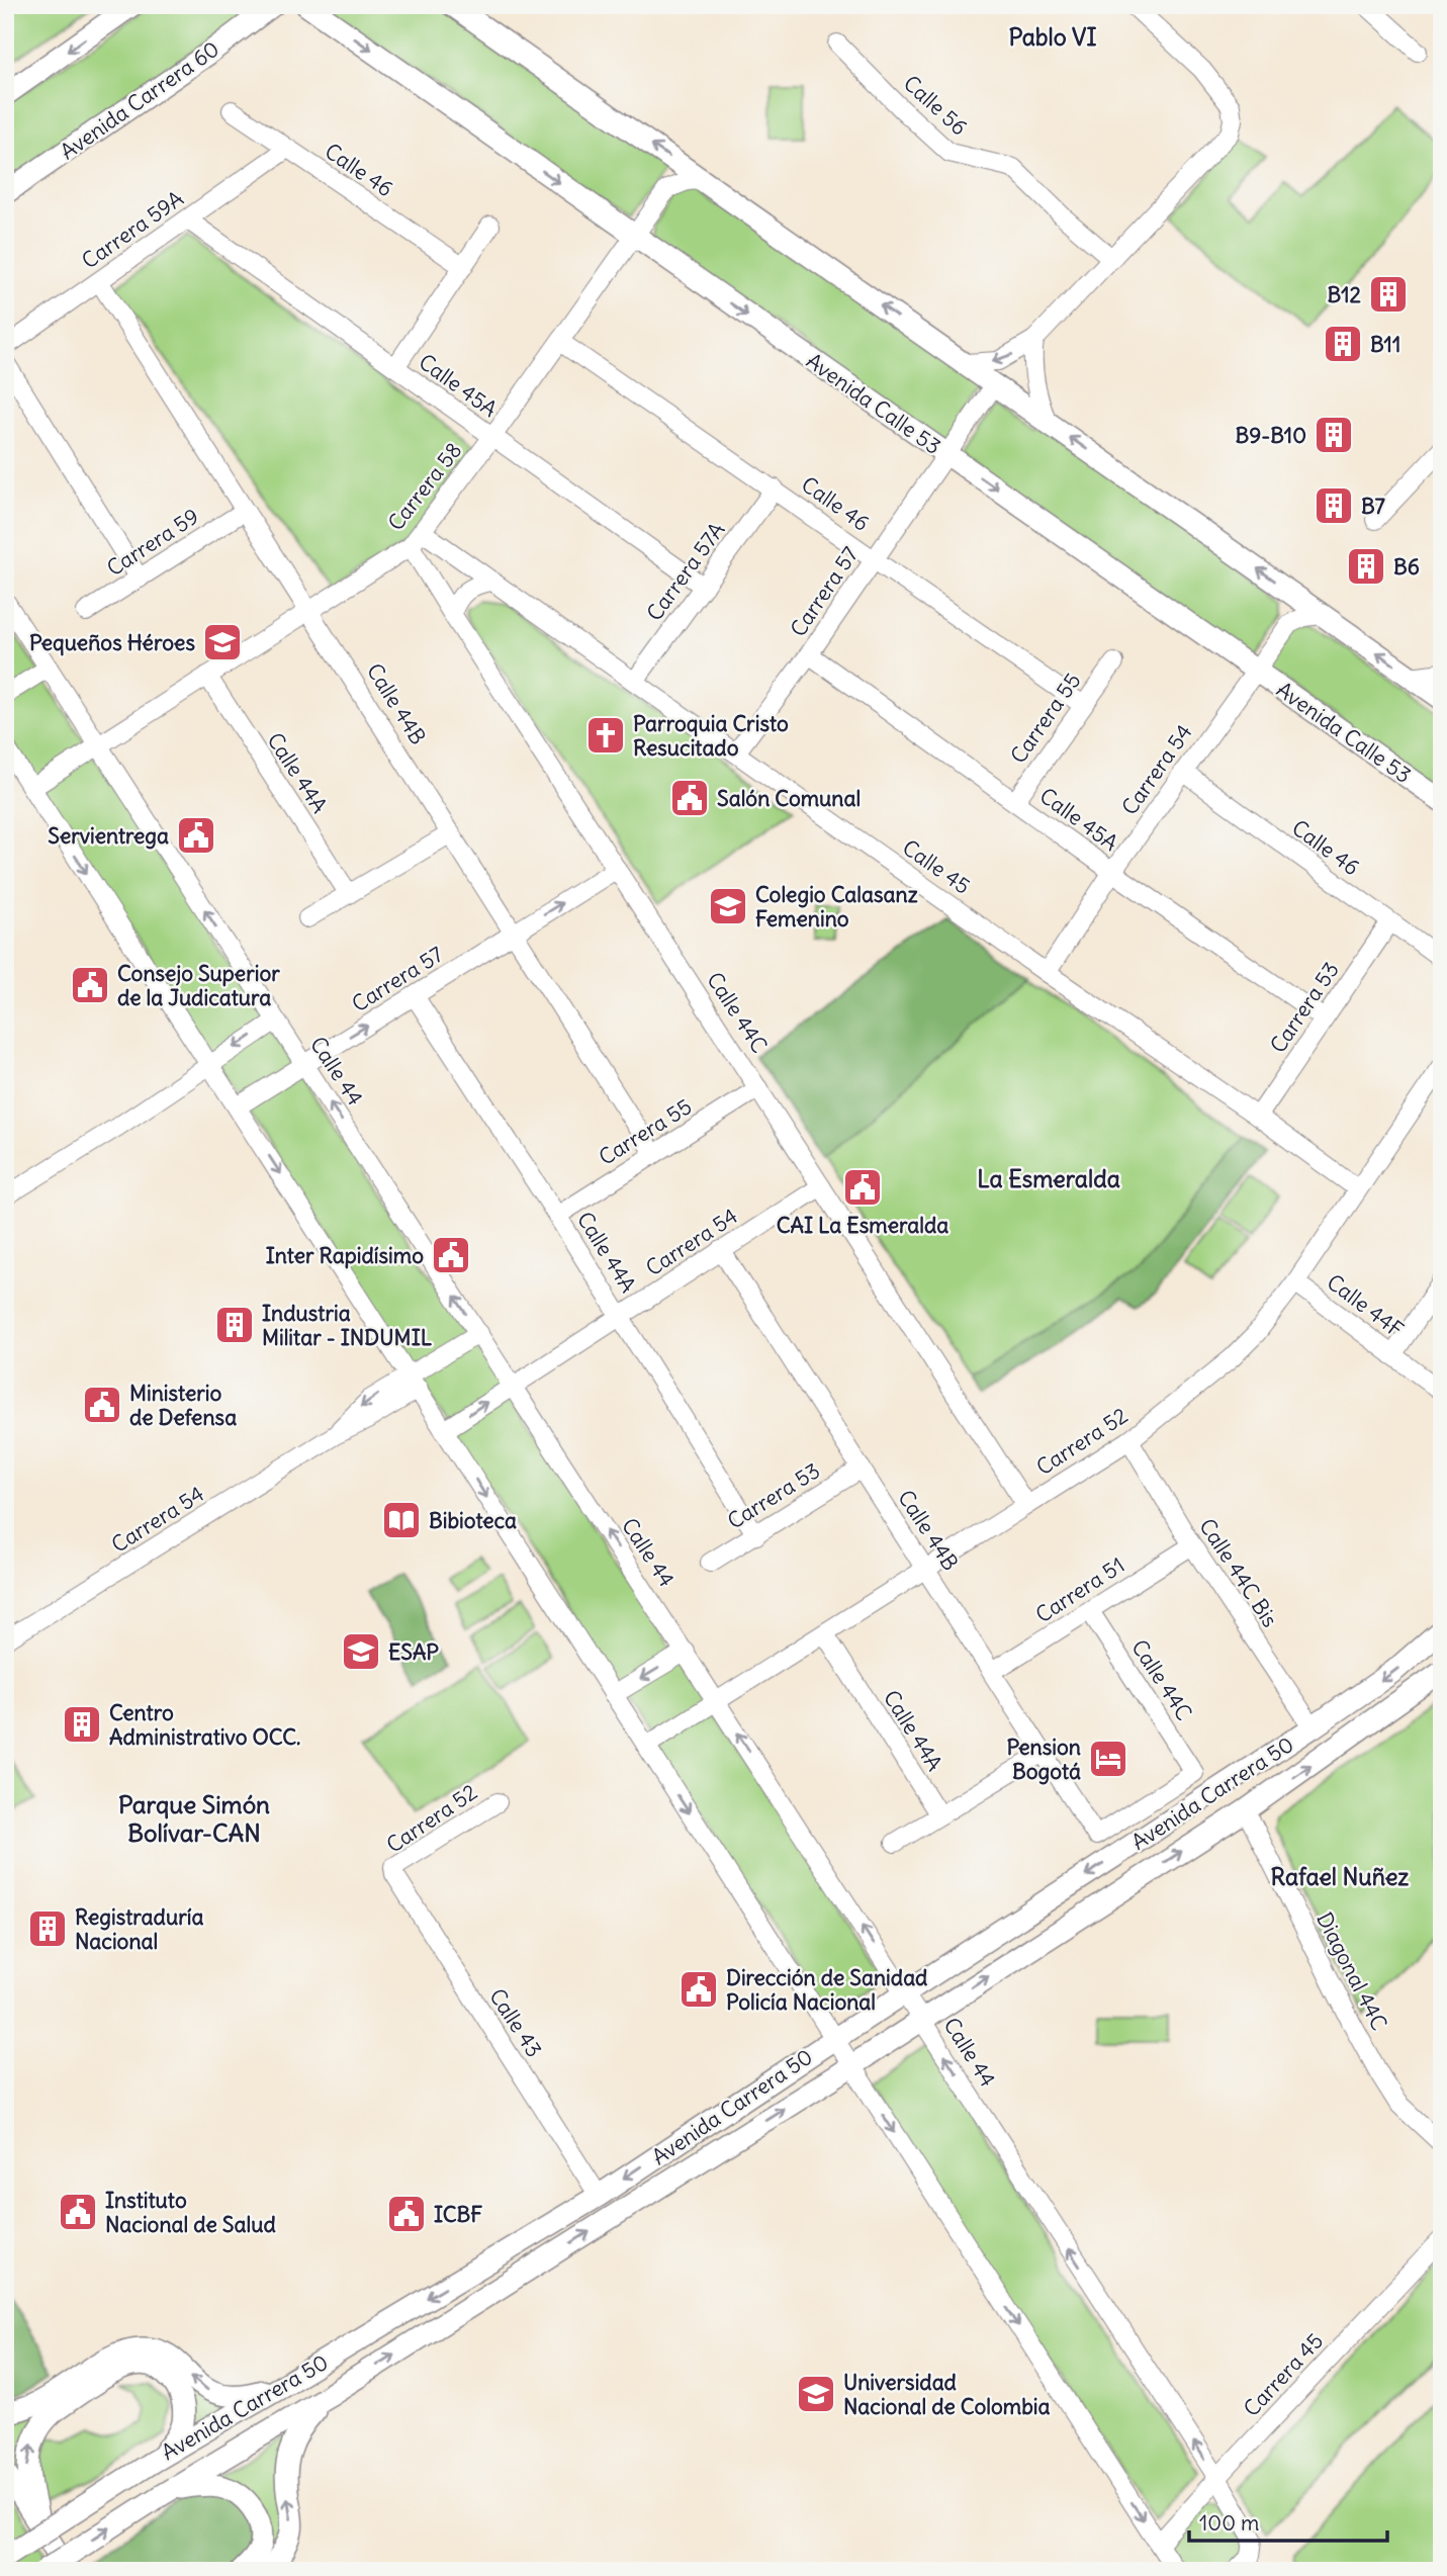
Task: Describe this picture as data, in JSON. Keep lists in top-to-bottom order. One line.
{"streets":{"main road":["Avenida Carrera 60","Avenida Calle 53","Avenida Carrera 50"],"street":["Calle 56","Calle 46","Carrera 59A","Calle 45A","Carrera 58","Carrera 59","Carrera 57A","Carrera 57","Calle 44B","Carrera 55","Carrera 54","Calle 44A","Calle 45","Carrera 53","Calle 44C","Calle 44","Calle 44F","Carrera 52","Calle 44C Bis","Carrera 51","Diagonal 44C","Calle 43","Carrera 45"]},"crossings":[["Calle 46","Carrera 59A"],["Calle 46","Carrera 58"],["Calle 46","Carrera 57A"],["Calle 46","Carrera 57"],["Calle 46","Carrera 55"],["Calle 46","Carrera 54"],["Calle 46","Carrera 53"],["Carrera 59A","Calle 45A"],["Carrera 59A","Calle 44B"],["Calle 45A","Carrera 58"],["Calle 45A","Carrera 57A"],["Calle 45A","Carrera 57"],["Calle 45A","Carrera 55"],["Calle 45A","Carrera 54"],["Calle 45A","Carrera 53"],["Avenida Calle 53","Carrera 58"],["Avenida Calle 53","Carrera 57"],["Avenida Calle 53","Carrera 54"],["Carrera 58","Calle 44B"],["Carrera 58","Calle 44A"],["Carrera 58","Calle 45"],["Carrera 58","Calle 44C"],["Carrera 58","Calle 44"],["Carrera 59","Calle 44B"],["Carrera 57A","Calle 45"],["Carrera 57","Calle 44B"],["Carrera 57","Calle 44A"],["Carrera 57","Calle 45"],["Carrera 57","Calle 44C"],["Carrera 57","Calle 44"],["Calle 44B","Carrera 55"],["Calle 44B","Carrera 54"],["Calle 44B","Carrera 53"],["Calle 44B","Carrera 52"],["Calle 44B","Carrera 51"],["Calle 44B","Avenida Carrera 50"],["Carrera 55","Calle 44A"],["Carrera 55","Calle 44C"],["Carrera 54","Calle 44A"],["Carrera 54","Calle 45"],["Carrera 54","Calle 44C"],["Carrera 54","Calle 44"],["Calle 44A","Carrera 53"],["Calle 44A","Carrera 52"],["Calle 45","Carrera 53"],["Calle 45","Calle 44C"],["Calle 45","Carrera 52"],["Calle 44C","Carrera 52"],["Calle 44C","Carrera 51"],["Calle 44C","Avenida Carrera 50"],["Calle 44","Carrera 52"],["Calle 44","Avenida Carrera 50"],["Calle 44","Carrera 45"],["Calle 44F","Carrera 52"],["Carrera 52","Calle 44C Bis"],["Carrera 52","Calle 43"],["Calle 44C Bis","Carrera 51"],["Calle 44C Bis","Avenida Carrera 50"],["Avenida Carrera 50","Diagonal 44C"],["Avenida Carrera 50","Calle 43"]],"districts":["Pablo VI","La Esmeralda","Parque Simón Bolívar-CAN","Rafael Nuñez"],"places":{"building":["B12","B11","B9-B10","B7","B6","Industria Militar - INDUMIL","Centro Administrativo OCC.","Registraduría Nacional"],"school or university":["Pequeños Héroes","Colegio Calasanz Femenino","ESAP","Universidad Nacional de Colombia"],"church":["Parroquia Cristo Resucitado"],"public building":["Salón Comunal","Servientrega","Consejo Superior de la Judicatura","CAI La Esmeralda","Inter Rapidísimo","Ministerio de Defensa","Dirección de Sanidad Policía Nacional","Instituto Nacional de Salud","ICBF"],"library":["Bibioteca"],"hotel":["Pension Bogotá"]},"scale_bar":"100 m"}
